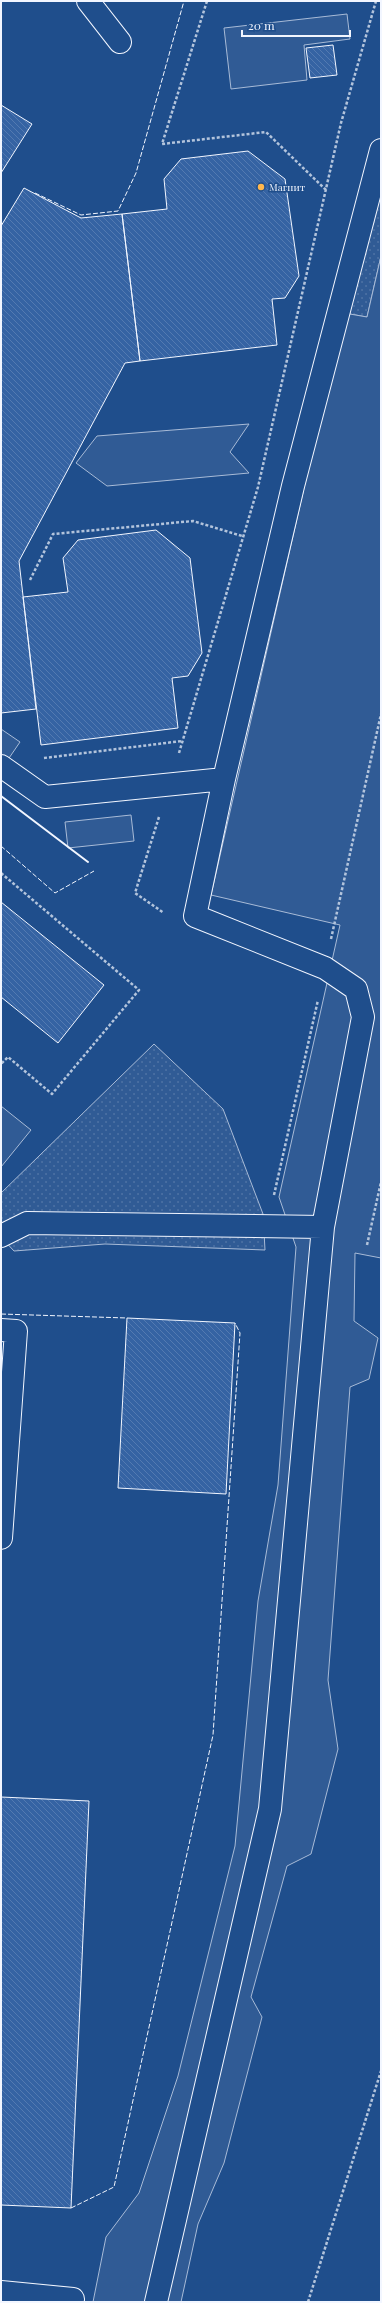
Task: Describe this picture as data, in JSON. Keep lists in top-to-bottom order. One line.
{"places":["Магнит"],"scale_bar":"20 m"}
